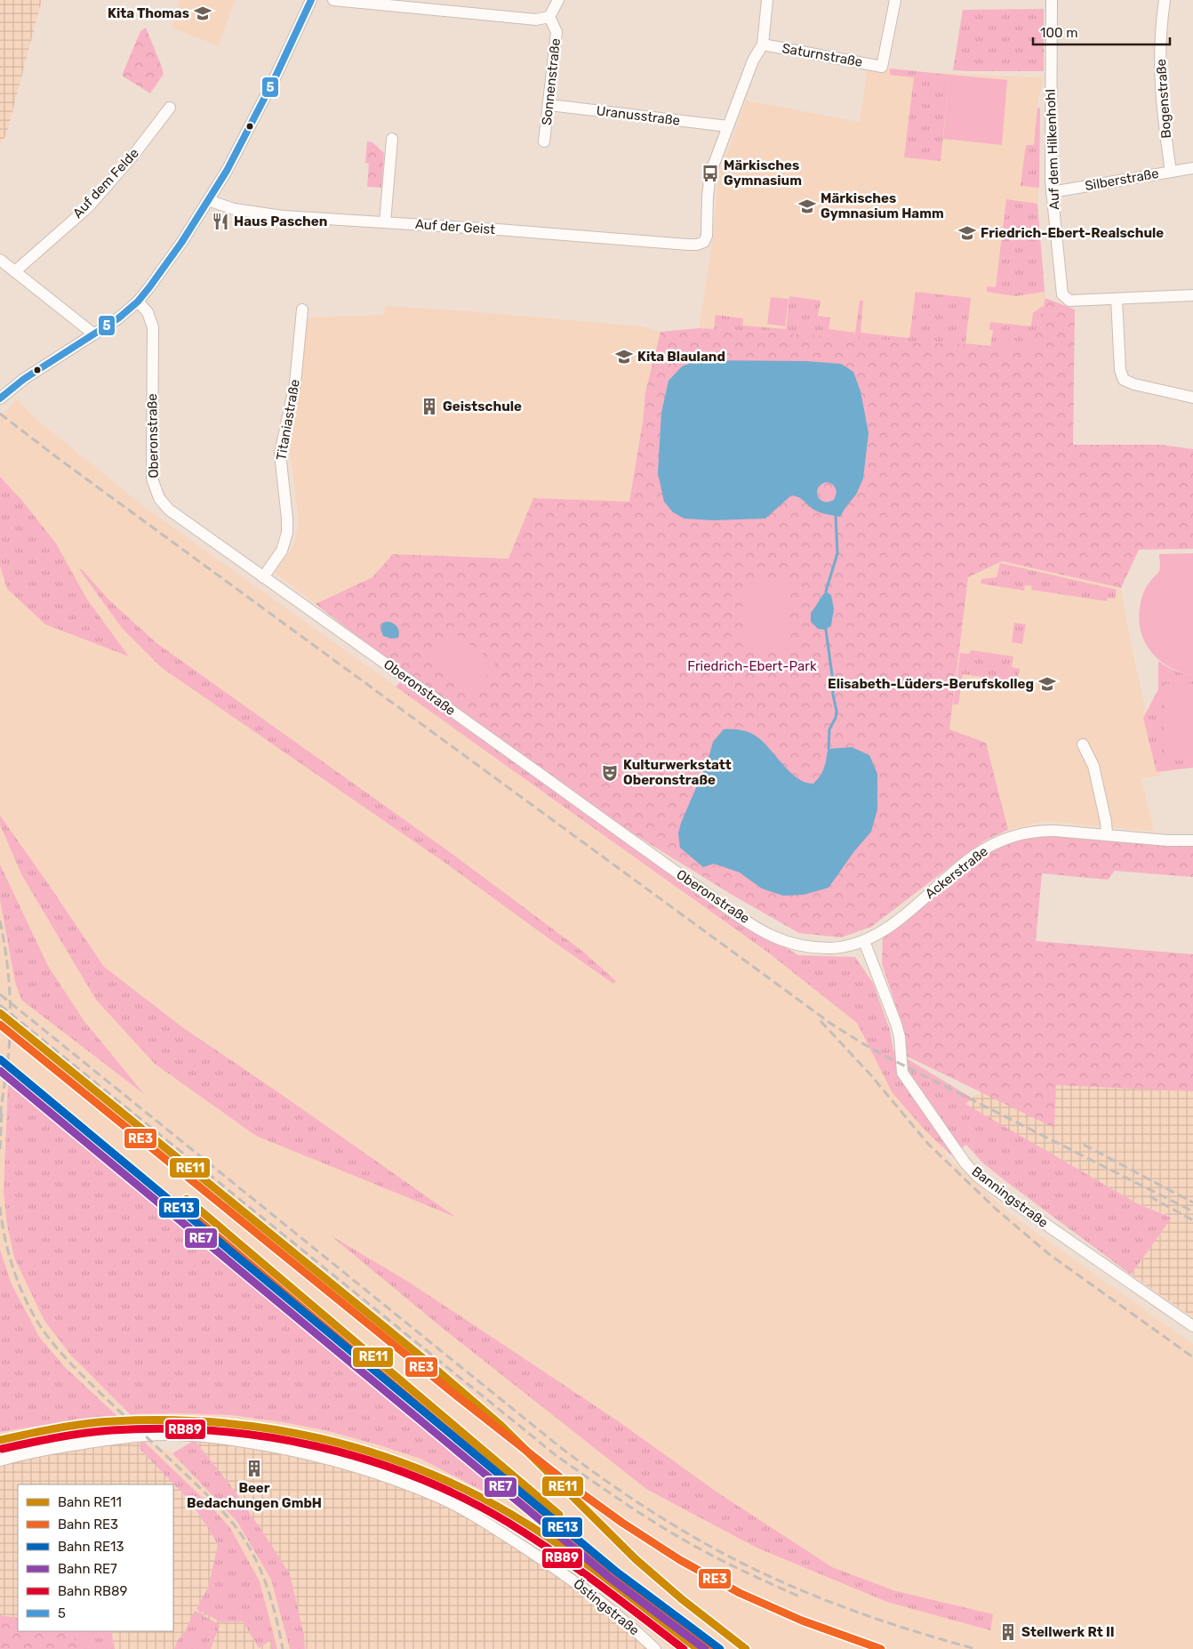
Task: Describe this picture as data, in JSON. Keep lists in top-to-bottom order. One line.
{"streets":{"street":["Saturnstraße","Sonnenstraße","Bogenstraße","Uranusstraße","Auf dem Hilkenhohl","Silberstraße","Auf dem Felde","Auf der Geist","Titaniastraße","Oberonstraße","Ackerstraße","Banningstraße","Östingstraße"]},"crossings":[["Sonnenstraße","Uranusstraße"],["Bogenstraße","Silberstraße"],["Uranusstraße","Auf der Geist"],["Auf dem Hilkenhohl","Silberstraße"],["Titaniastraße","Oberonstraße"],["Oberonstraße","Ackerstraße"],["Oberonstraße","Banningstraße"],["Ackerstraße","Banningstraße"]],"parks":["Friedrich-Ebert-Park"],"places":{"school or university":["Kita Thomas","Märkisches Gymnasium Hamm","Friedrich-Ebert-Realschule","Kita Blauland","Elisabeth-Lüders-Berufskolleg"],"bus stop":["Märkisches Gymnasium"],"restaurant":["Haus Paschen"],"building":["Geistschule","Beer Bedachungen GmbH","Stellwerk Rt II"],"theatre":["Kulturwerkstatt Oberonstraße"]},"lines":["transit line 5","rail line RE11","rail line RE3","rail line RE13","rail line RE7","rail line RB89"],"legend":["Bahn RE11","Bahn RE3","Bahn RE13","Bahn RE7","Bahn RB89","5"],"scale_bar":"100 m"}
